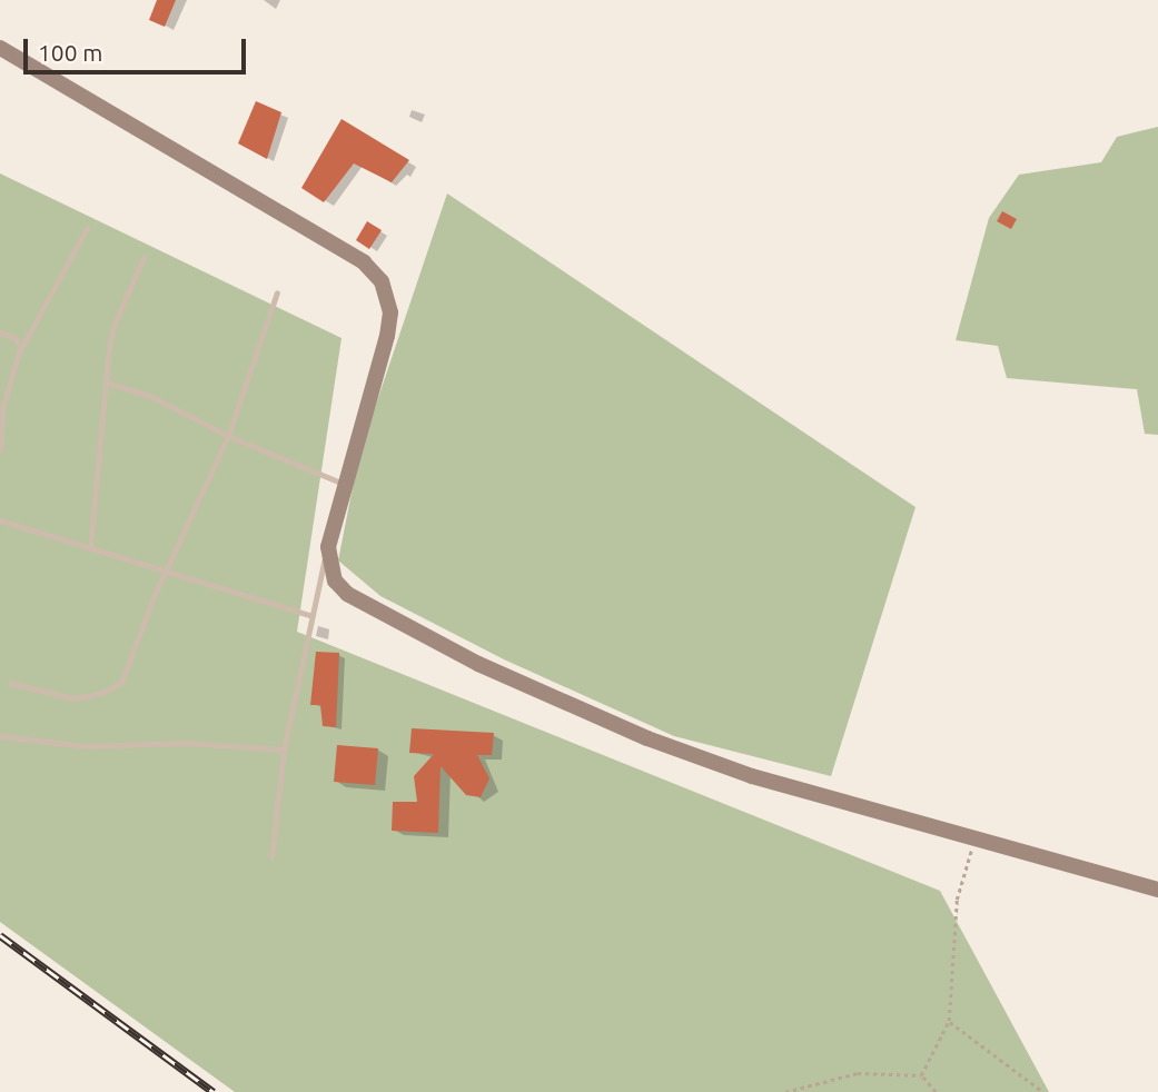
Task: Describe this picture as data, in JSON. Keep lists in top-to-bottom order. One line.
{"scale_bar":"100 m"}
